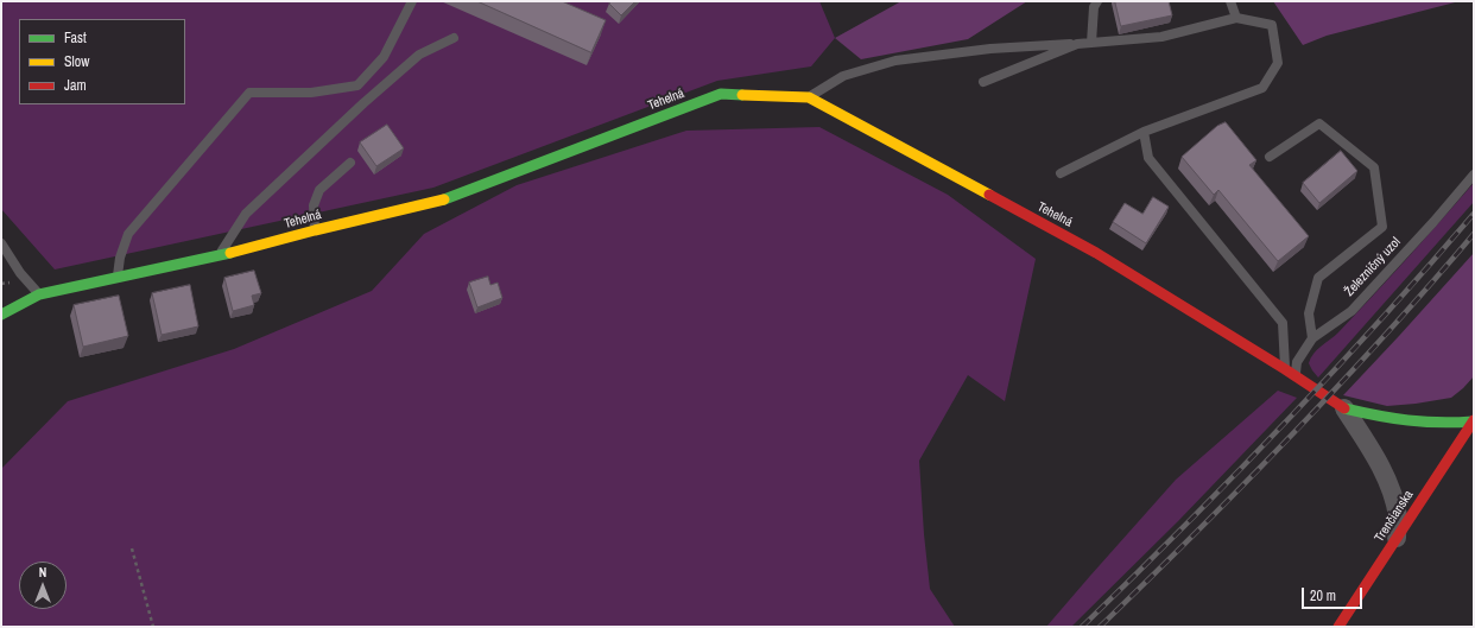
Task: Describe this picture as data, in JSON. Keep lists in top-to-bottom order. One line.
{"streets":{"street":["Tehelná","Trenčianska"],"lane":["Železničný uzol"]},"crossings":[["Tehelná","Železničný uzol"],["Tehelná","Trenčianska"]],"legend":["Fast","Slow","Jam"],"scale_bar":"20 m","north":"top"}
